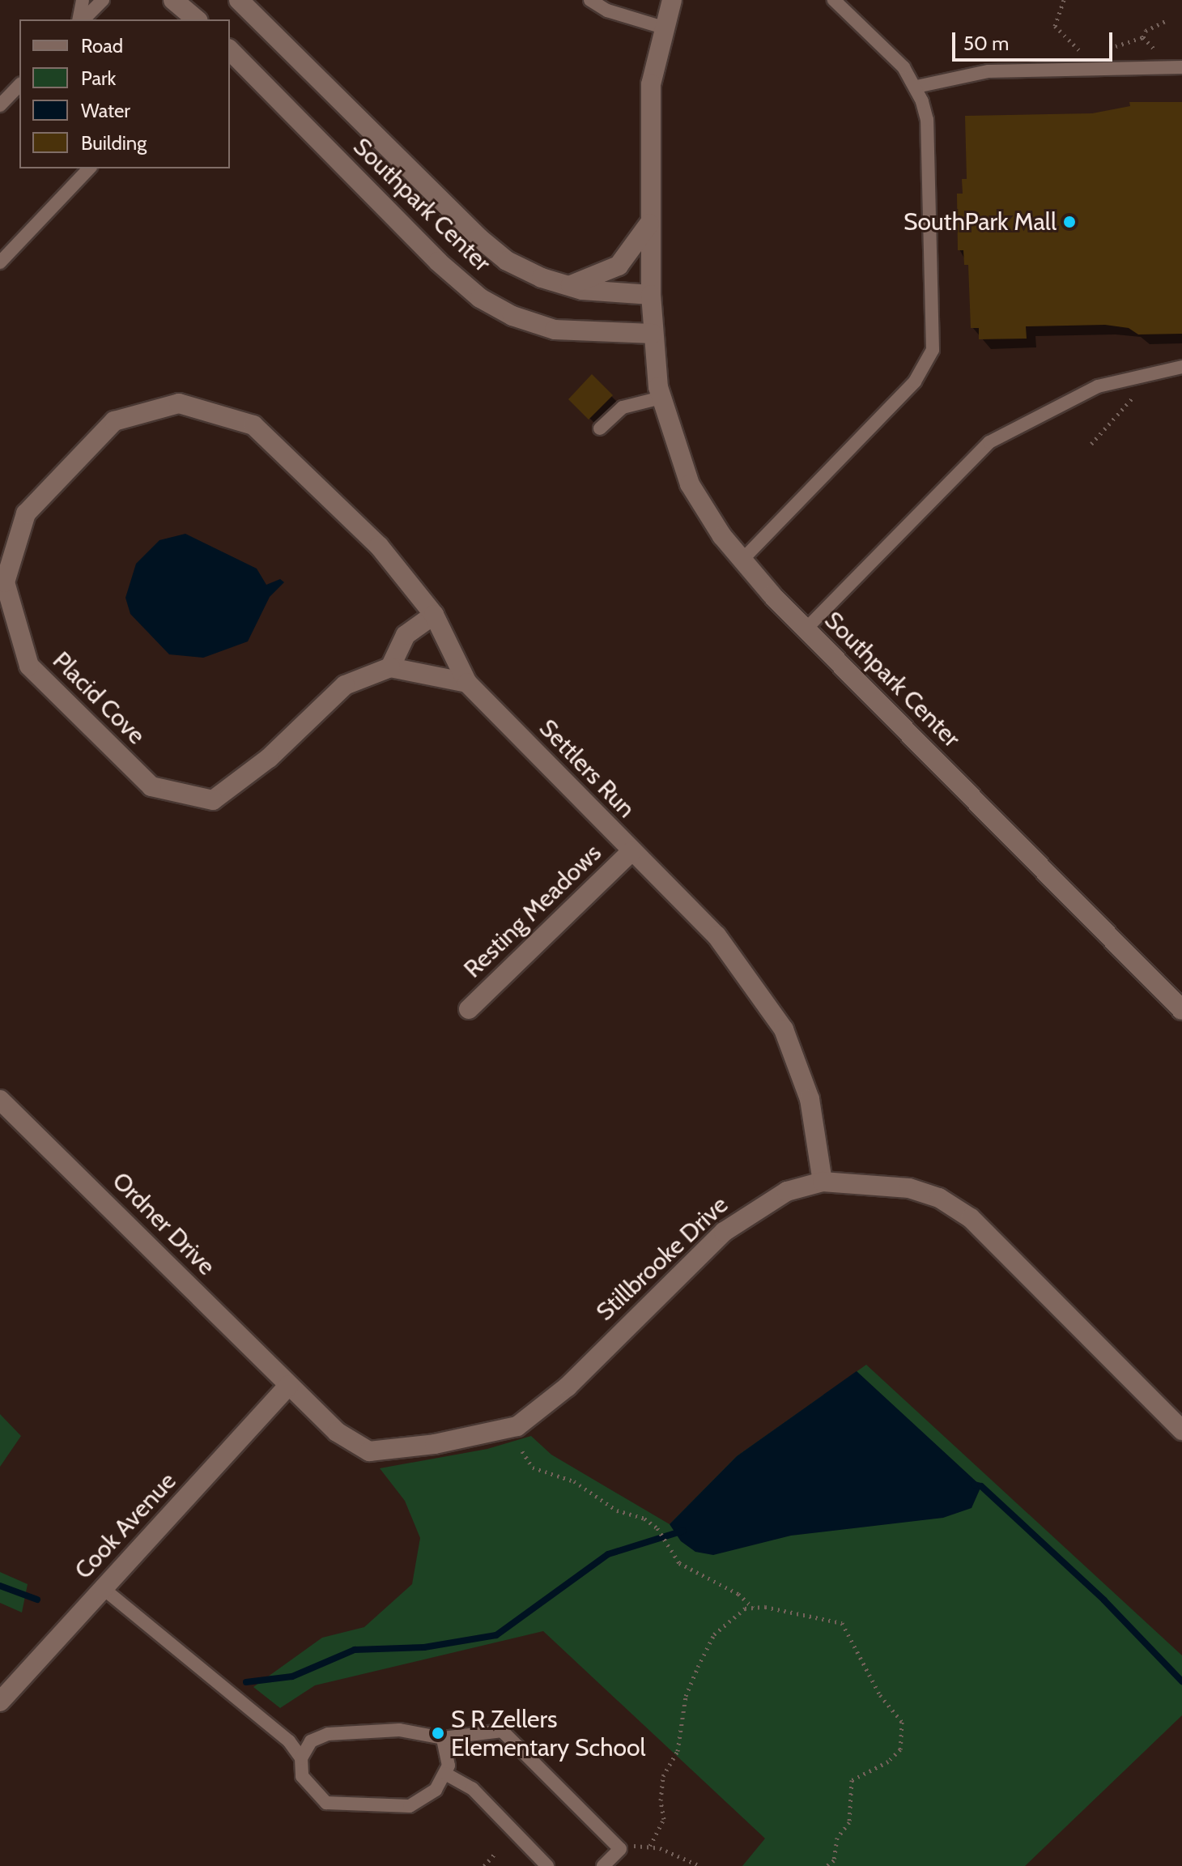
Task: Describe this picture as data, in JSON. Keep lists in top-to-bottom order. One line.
{"streets":{"street":["Southpark Center","Placid Cove","Settlers Run","Resting Meadows","Ordner Drive","Stillbrooke Drive","Cook Avenue"]},"crossings":[["Placid Cove","Settlers Run"],["Settlers Run","Resting Meadows"],["Settlers Run","Stillbrooke Drive"],["Ordner Drive","Stillbrooke Drive"],["Ordner Drive","Cook Avenue"],["Stillbrooke Drive","Cook Avenue"]],"places":["SouthPark Mall","S R Zellers Elementary School"],"legend":["Road","Park","Water","Building"],"scale_bar":"50 m"}
